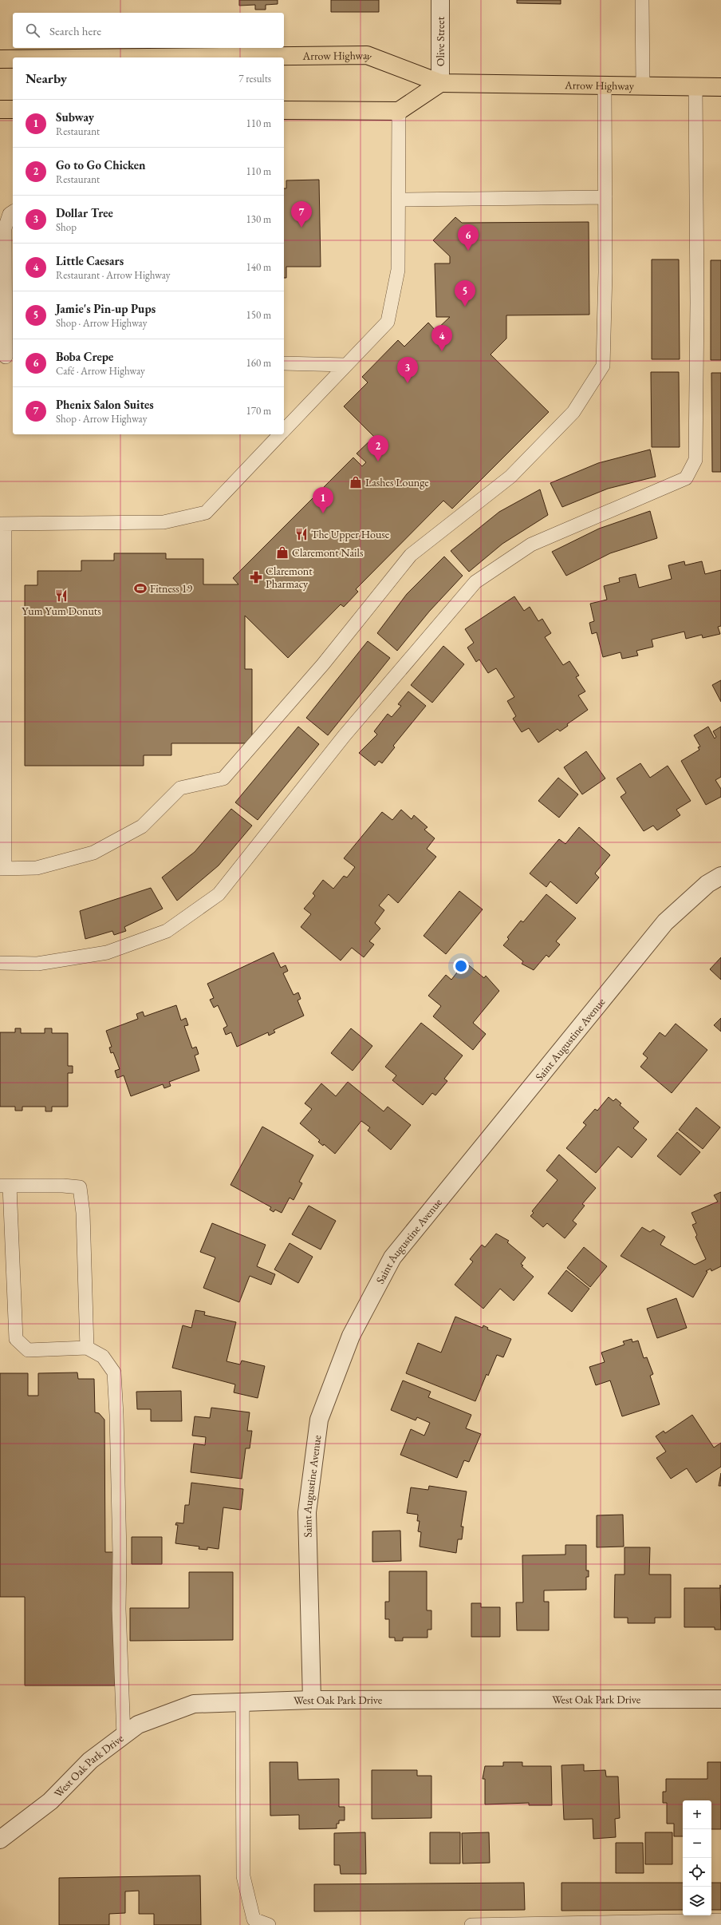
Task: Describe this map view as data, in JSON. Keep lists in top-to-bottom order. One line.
{"streets":{"main road":["Arrow Highway"],"street":["Olive Street","Saint Augustine Avenue","West Oak Park Drive"]},"crossings":[["Olive Street","Arrow Highway"],["Saint Augustine Avenue","West Oak Park Drive"]],"places":{"shop":["Lashes Lounge","Claremont Nails"],"restaurant":["The Upper House","Yum Yum Donuts"],"pharmacy":["Claremont Pharmacy"],"sports":["Fitness 19"]},"page":{"search":"Search here","heading":["Nearby","7 results"],"list":[{"mark":"1","name":"Subway","note":"Restaurant","value":"110 m"},{"mark":"2","name":"Go to Go Chicken","note":"Restaurant","value":"110 m"},{"mark":"3","name":"Dollar Tree","note":"Shop","value":"130 m"},{"mark":"4","name":"Little Caesars","note":"Restaurant · Arrow Highway","value":"140 m"},{"mark":"5","name":"Jamie's Pin-up Pups","note":"Shop · Arrow Highway","value":"150 m"},{"mark":"6","name":"Boba Crepe","note":"Café · Arrow Highway","value":"160 m"},{"mark":"7","name":"Phenix Salon Suites","note":"Shop · Arrow Highway","value":"170 m"}],"pins":["7","6","5","4","3","2","1"],"map_buttons":["+","−"]}}
